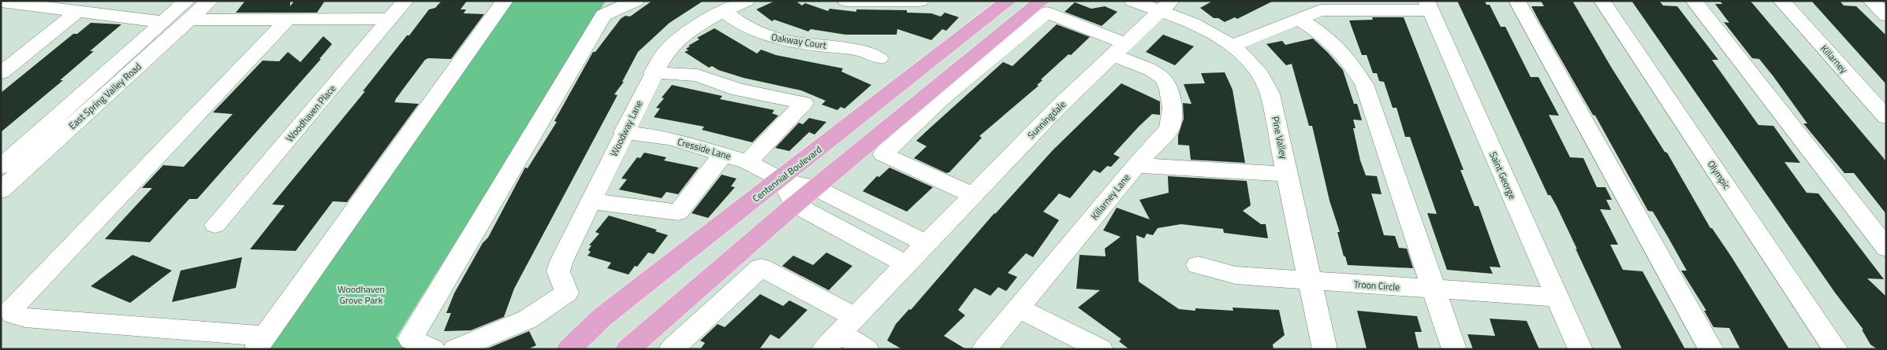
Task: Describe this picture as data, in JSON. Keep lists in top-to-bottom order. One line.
{"streets":{"main road":["Centennial Boulevard"],"street":["Oakway Court","Killarney","East Spring Valley Road","Woodhaven Place","Sunningdale","Woodway Lane","Pine Valley","Cresside Lane","Olympic","Saint George","Killarney Lane","Troon Circle"]},"crossings":[["Oakway Court","Woodway Lane"],["Sunningdale","Pine Valley"],["Sunningdale","Killarney Lane"],["Woodway Lane","Cresside Lane"],["Pine Valley","Troon Circle"],["Cresside Lane","Centennial Boulevard"],["Saint George","Troon Circle"]],"parks":["Woodhaven Grove Park"]}
